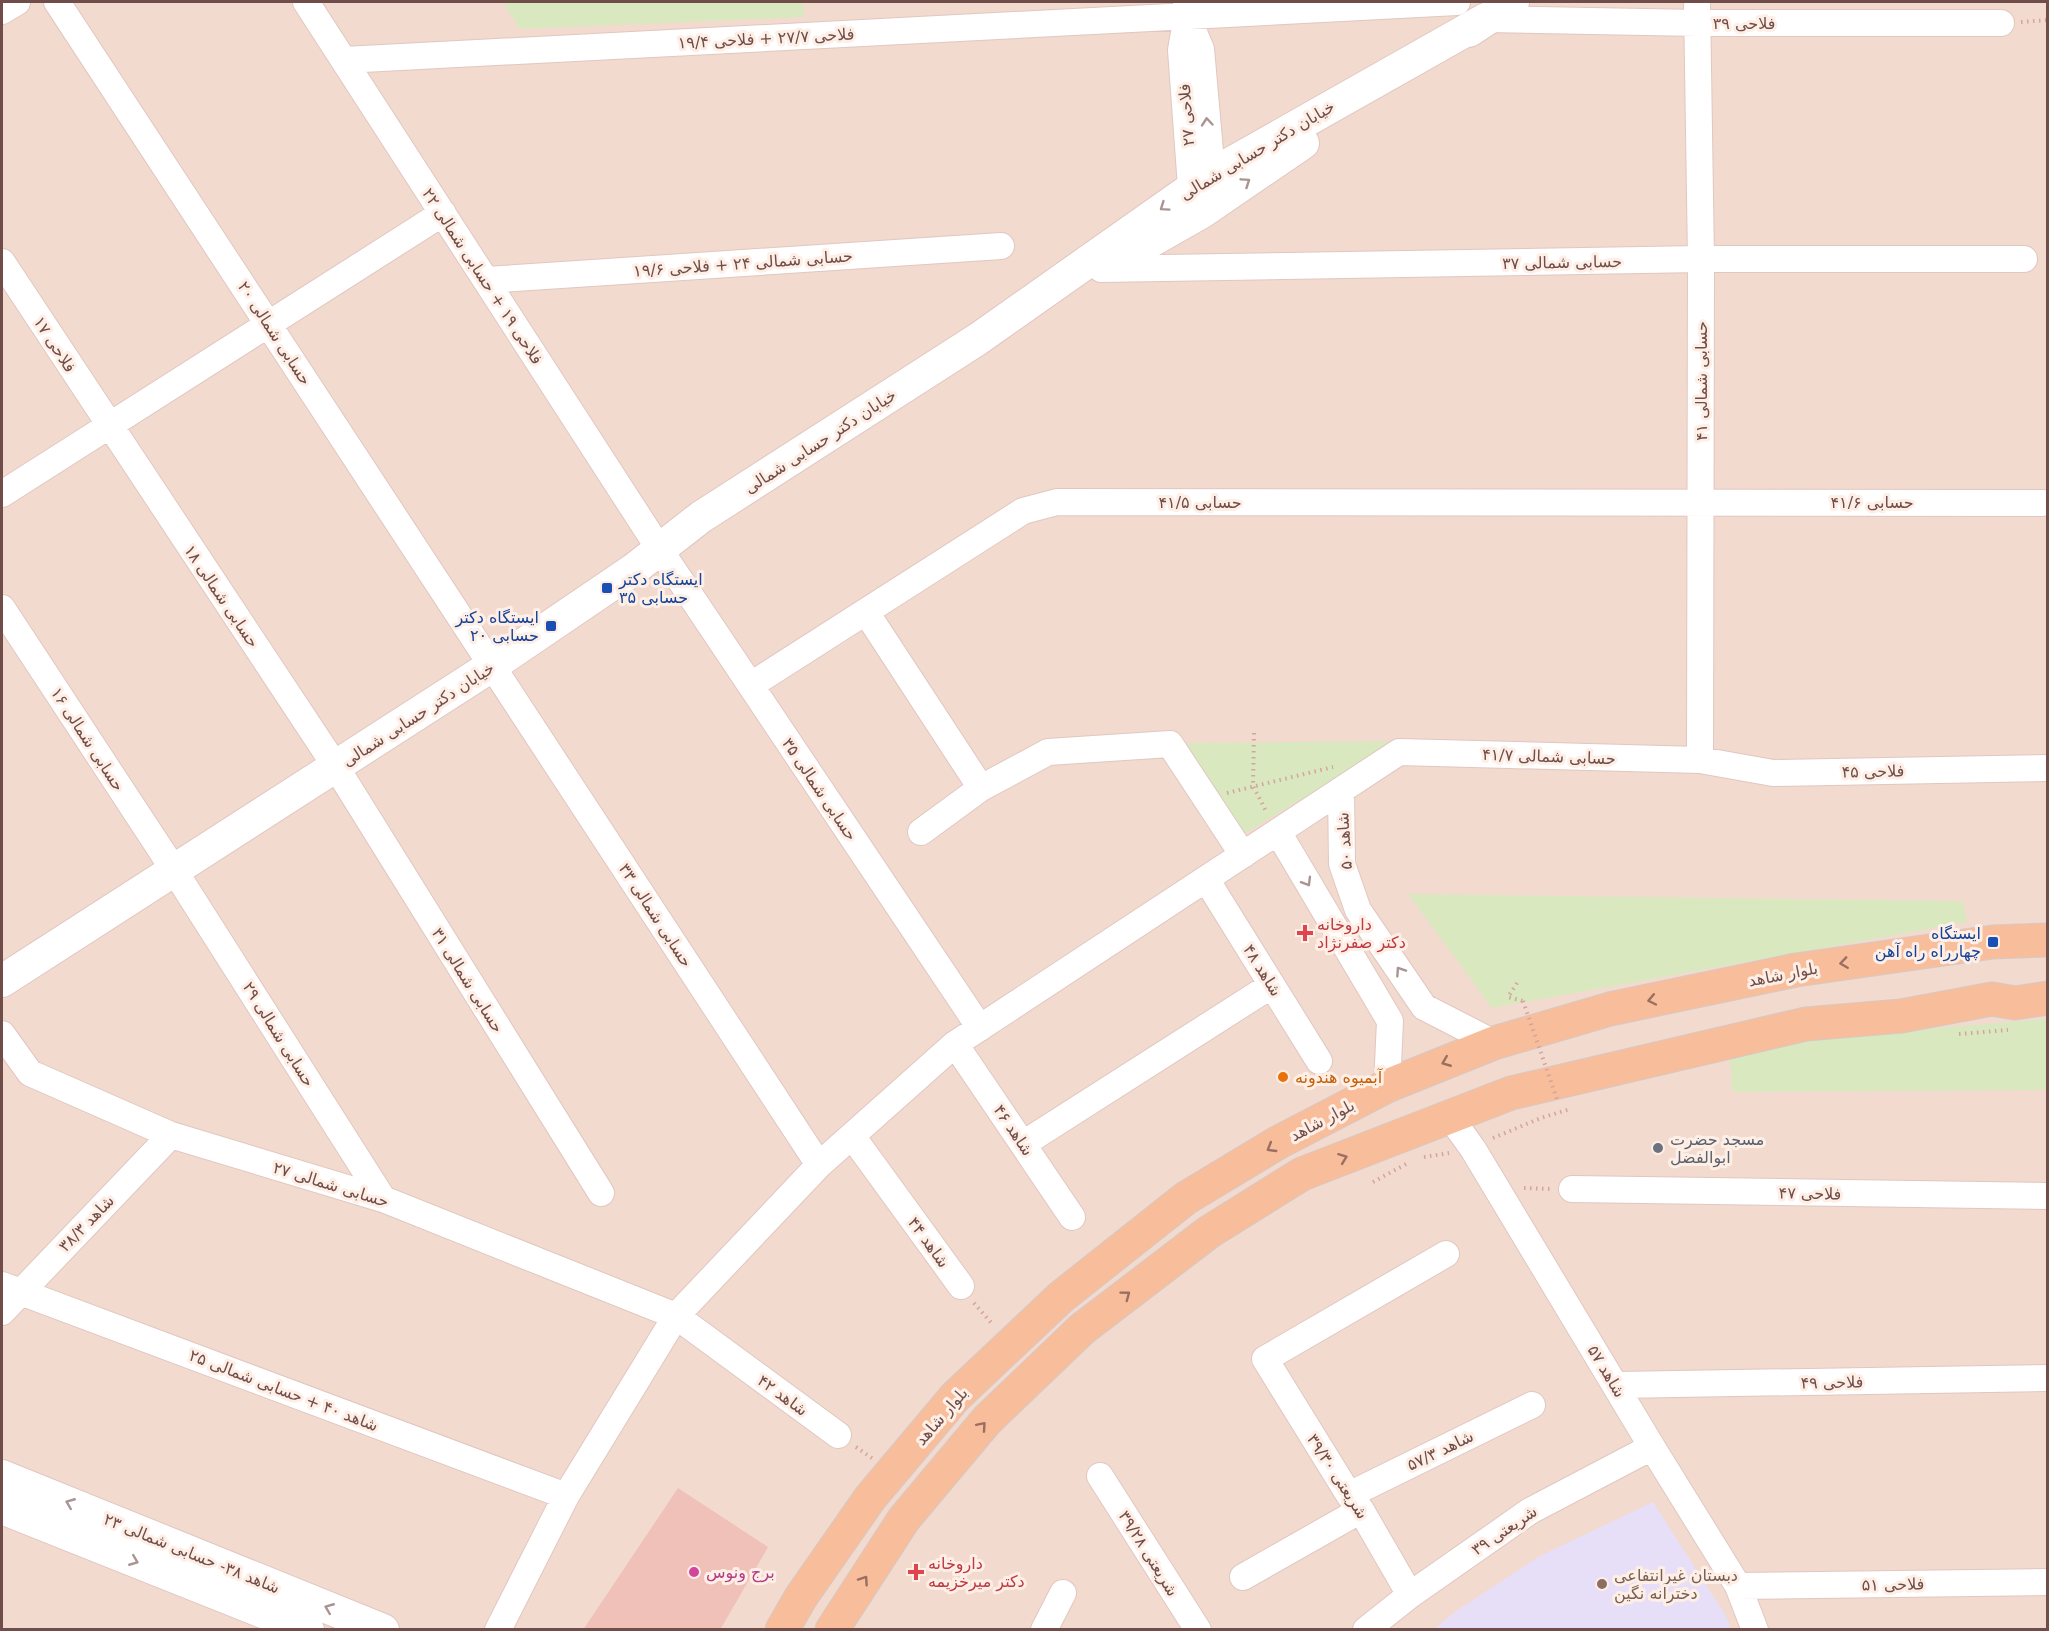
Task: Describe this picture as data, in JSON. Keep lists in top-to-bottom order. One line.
{"streets":{"main road":["بلوار شاهد"],"street":["فلاحی ۳۹","فلاحی ۲۷/۷ + فلاحی ۱۹/۴","فلاحی ۲۷","خیابان دکتر حسابی شمالی","حسابی شمالی ۳۷","حسابی شمالی ۲۴ + فلاحی ۱۹/۶","فلاحی ۱۹ + حسابی شمالی ۲۲","حسابی شمالی ۲۰","فلاحی ۱۷","حسابی شمالی ۴۱","حسابی ۴۱/۵","حسابی ۴۱/۶","حسابی شمالی ۱۸","حسابی شمالی ۱۶","حسابی شمالی ۴۱/۷","فلاحی ۴۵","حسابی شمالی ۳۵","شاهد ۵۰","حسابی شمالی ۳۳","شاهد ۴۸","حسابی شمالی ۳۱","حسابی شمالی ۲۹","شاهد ۴۶","حسابی شمالی ۲۷","فلاحی ۴۷","شاهد ۳۸/۳","شاهد ۴۴","شاهد ۵۷","فلاحی ۴۹","شاهد ۴۰ + حسابی شمالی ۲۵","شاهد ۴۲","شاهد ۵۷/۳","شریعتی ۳۹/۳۰","شریعتی ۳۹","شاهد ۳۸- حسابی شمالی ۲۳","شریعتی ۳۹/۲۸","فلاحی ۵۱"]},"crossings":[["فلاحی ۳۹","خیابان دکتر حسابی شمالی"],["فلاحی ۳۹","حسابی شمالی ۴۱"],["فلاحی ۲۷/۷ + فلاحی ۱۹/۴","فلاحی ۲۷"],["فلاحی ۲۷/۷ + فلاحی ۱۹/۴","فلاحی ۱۹ + حسابی شمالی ۲۲"],["فلاحی ۲۷","خیابان دکتر حسابی شمالی"],["خیابان دکتر حسابی شمالی","حسابی شمالی ۳۷"],["خیابان دکتر حسابی شمالی","فلاحی ۱۹ + حسابی شمالی ۲۲"],["خیابان دکتر حسابی شمالی","حسابی شمالی ۲۰"],["خیابان دکتر حسابی شمالی","حسابی شمالی ۱۸"],["خیابان دکتر حسابی شمالی","حسابی شمالی ۱۶"],["خیابان دکتر حسابی شمالی","حسابی شمالی ۳۵"],["خیابان دکتر حسابی شمالی","حسابی شمالی ۳۳"],["خیابان دکتر حسابی شمالی","حسابی شمالی ۳۱"],["خیابان دکتر حسابی شمالی","حسابی شمالی ۲۹"],["حسابی شمالی ۳۷","حسابی شمالی ۴۱"],["حسابی شمالی ۲۴ + فلاحی ۱۹/۶","فلاحی ۱۹ + حسابی شمالی ۲۲"],["فلاحی ۱۹ + حسابی شمالی ۲۲","حسابی شمالی ۳۵"],["حسابی شمالی ۲۰","حسابی شمالی ۳۳"],["فلاحی ۱۷","حسابی شمالی ۱۸"],["حسابی شمالی ۴۱","حسابی ۴۱/۵"],["حسابی شمالی ۴۱","حسابی ۴۱/۶"],["حسابی شمالی ۴۱","حسابی شمالی ۴۱/۷"],["حسابی شمالی ۴۱","فلاحی ۴۵"],["حسابی ۴۱/۵","حسابی ۴۱/۶"],["حسابی ۴۱/۵","حسابی شمالی ۳۵"],["حسابی شمالی ۱۸","حسابی شمالی ۳۱"],["حسابی شمالی ۱۶","حسابی شمالی ۲۹"],["حسابی شمالی ۴۱/۷","فلاحی ۴۵"],["حسابی شمالی ۴۱/۷","شاهد ۵۰"],["شاهد ۵۰","بلوار شاهد"],["حسابی شمالی ۲۹","حسابی شمالی ۲۷"],["حسابی شمالی ۲۷","شاهد ۳۸/۳"],["حسابی شمالی ۲۷","شاهد ۴۲"],["شاهد ۳۸/۳","شاهد ۴۰ + حسابی شمالی ۲۵"],["شاهد ۵۷","فلاحی ۴۹"],["شاهد ۵۷","شریعتی ۳۹"],["شاهد ۵۷","فلاحی ۵۱"],["شاهد ۵۷/۳","شریعتی ۳۹/۳۰"],["شریعتی ۳۹/۳۰","شریعتی ۳۹"]],"places":{"transit":["ایستگاه دکتر حسابی ۳۵","ایستگاه دکتر حسابی ۲۰","ایستگاه چهارراه راه آهن"],"health":["داروخانه دکتر صفرنژاد","داروخانه دکتر میرخزیمه"],"other":["آبمیوه هندونه","مسجد حضرت ابوالفضل","برج ونوس","دبستان غیرانتفاعی دخترانه نگین"]}}
